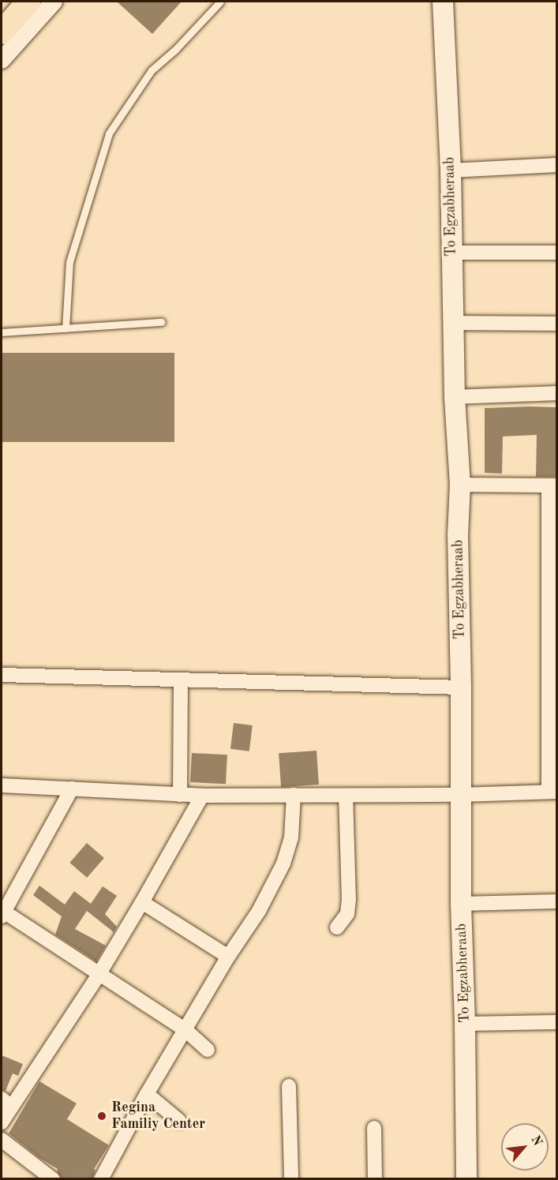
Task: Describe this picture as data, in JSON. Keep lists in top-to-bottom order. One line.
{"streets":{"main road":["To Egzabheraab"]},"places":["Regina Familiy Center"],"north":"top right"}
